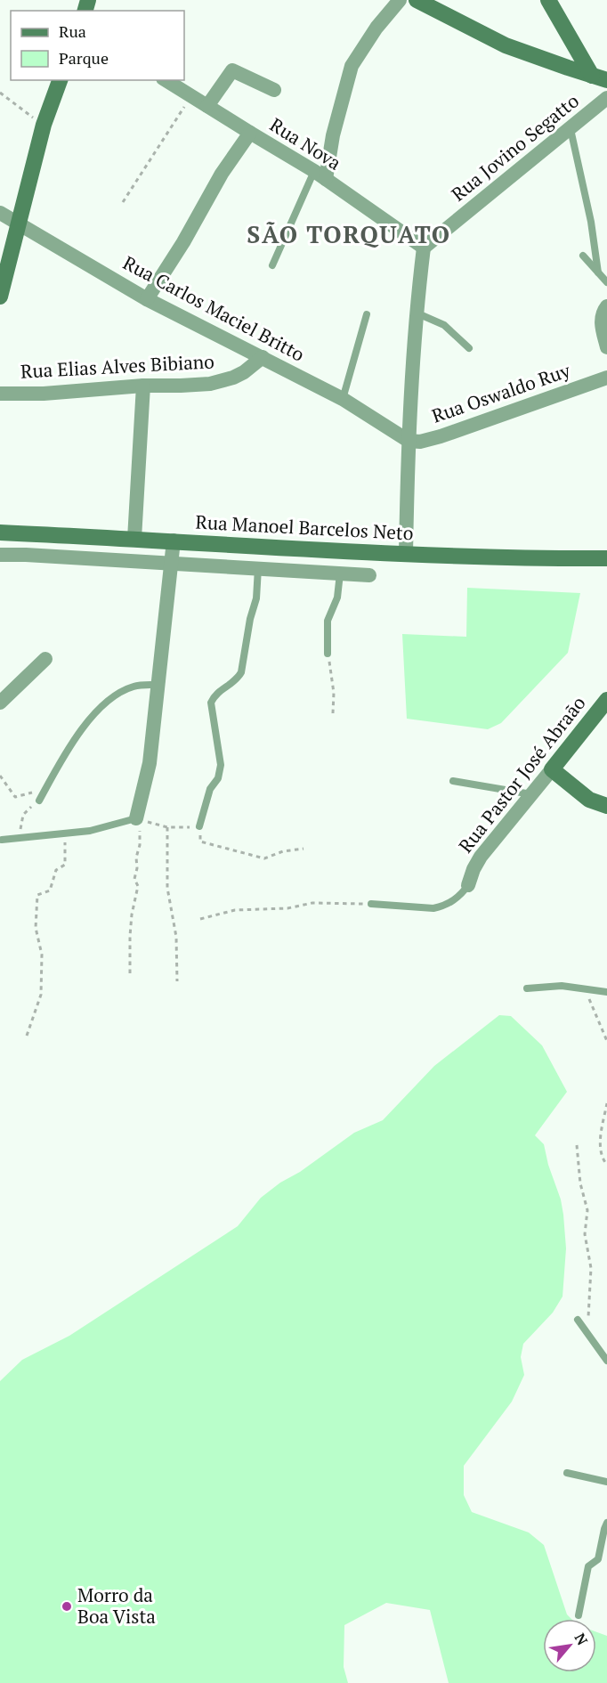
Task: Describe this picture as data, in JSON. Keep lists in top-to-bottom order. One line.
{"streets":{"street":["Rua Nova","Rua Jovino Segatto","Rua Carlos Maciel Britto","Rua Elias Alves Bibiano","Rua Oswaldo Ruy","Rua Manoel Barcelos Neto","Rua Pastor José Abraão"]},"crossings":[["Rua Nova","Rua Jovino Segatto"],["Rua Carlos Maciel Britto","Rua Elias Alves Bibiano"],["Rua Carlos Maciel Britto","Rua Oswaldo Ruy"]],"districts":["SÃO TORQUATO"],"places":["Morro da Boa Vista"],"legend":["Rua","Parque"],"north":"top right"}
